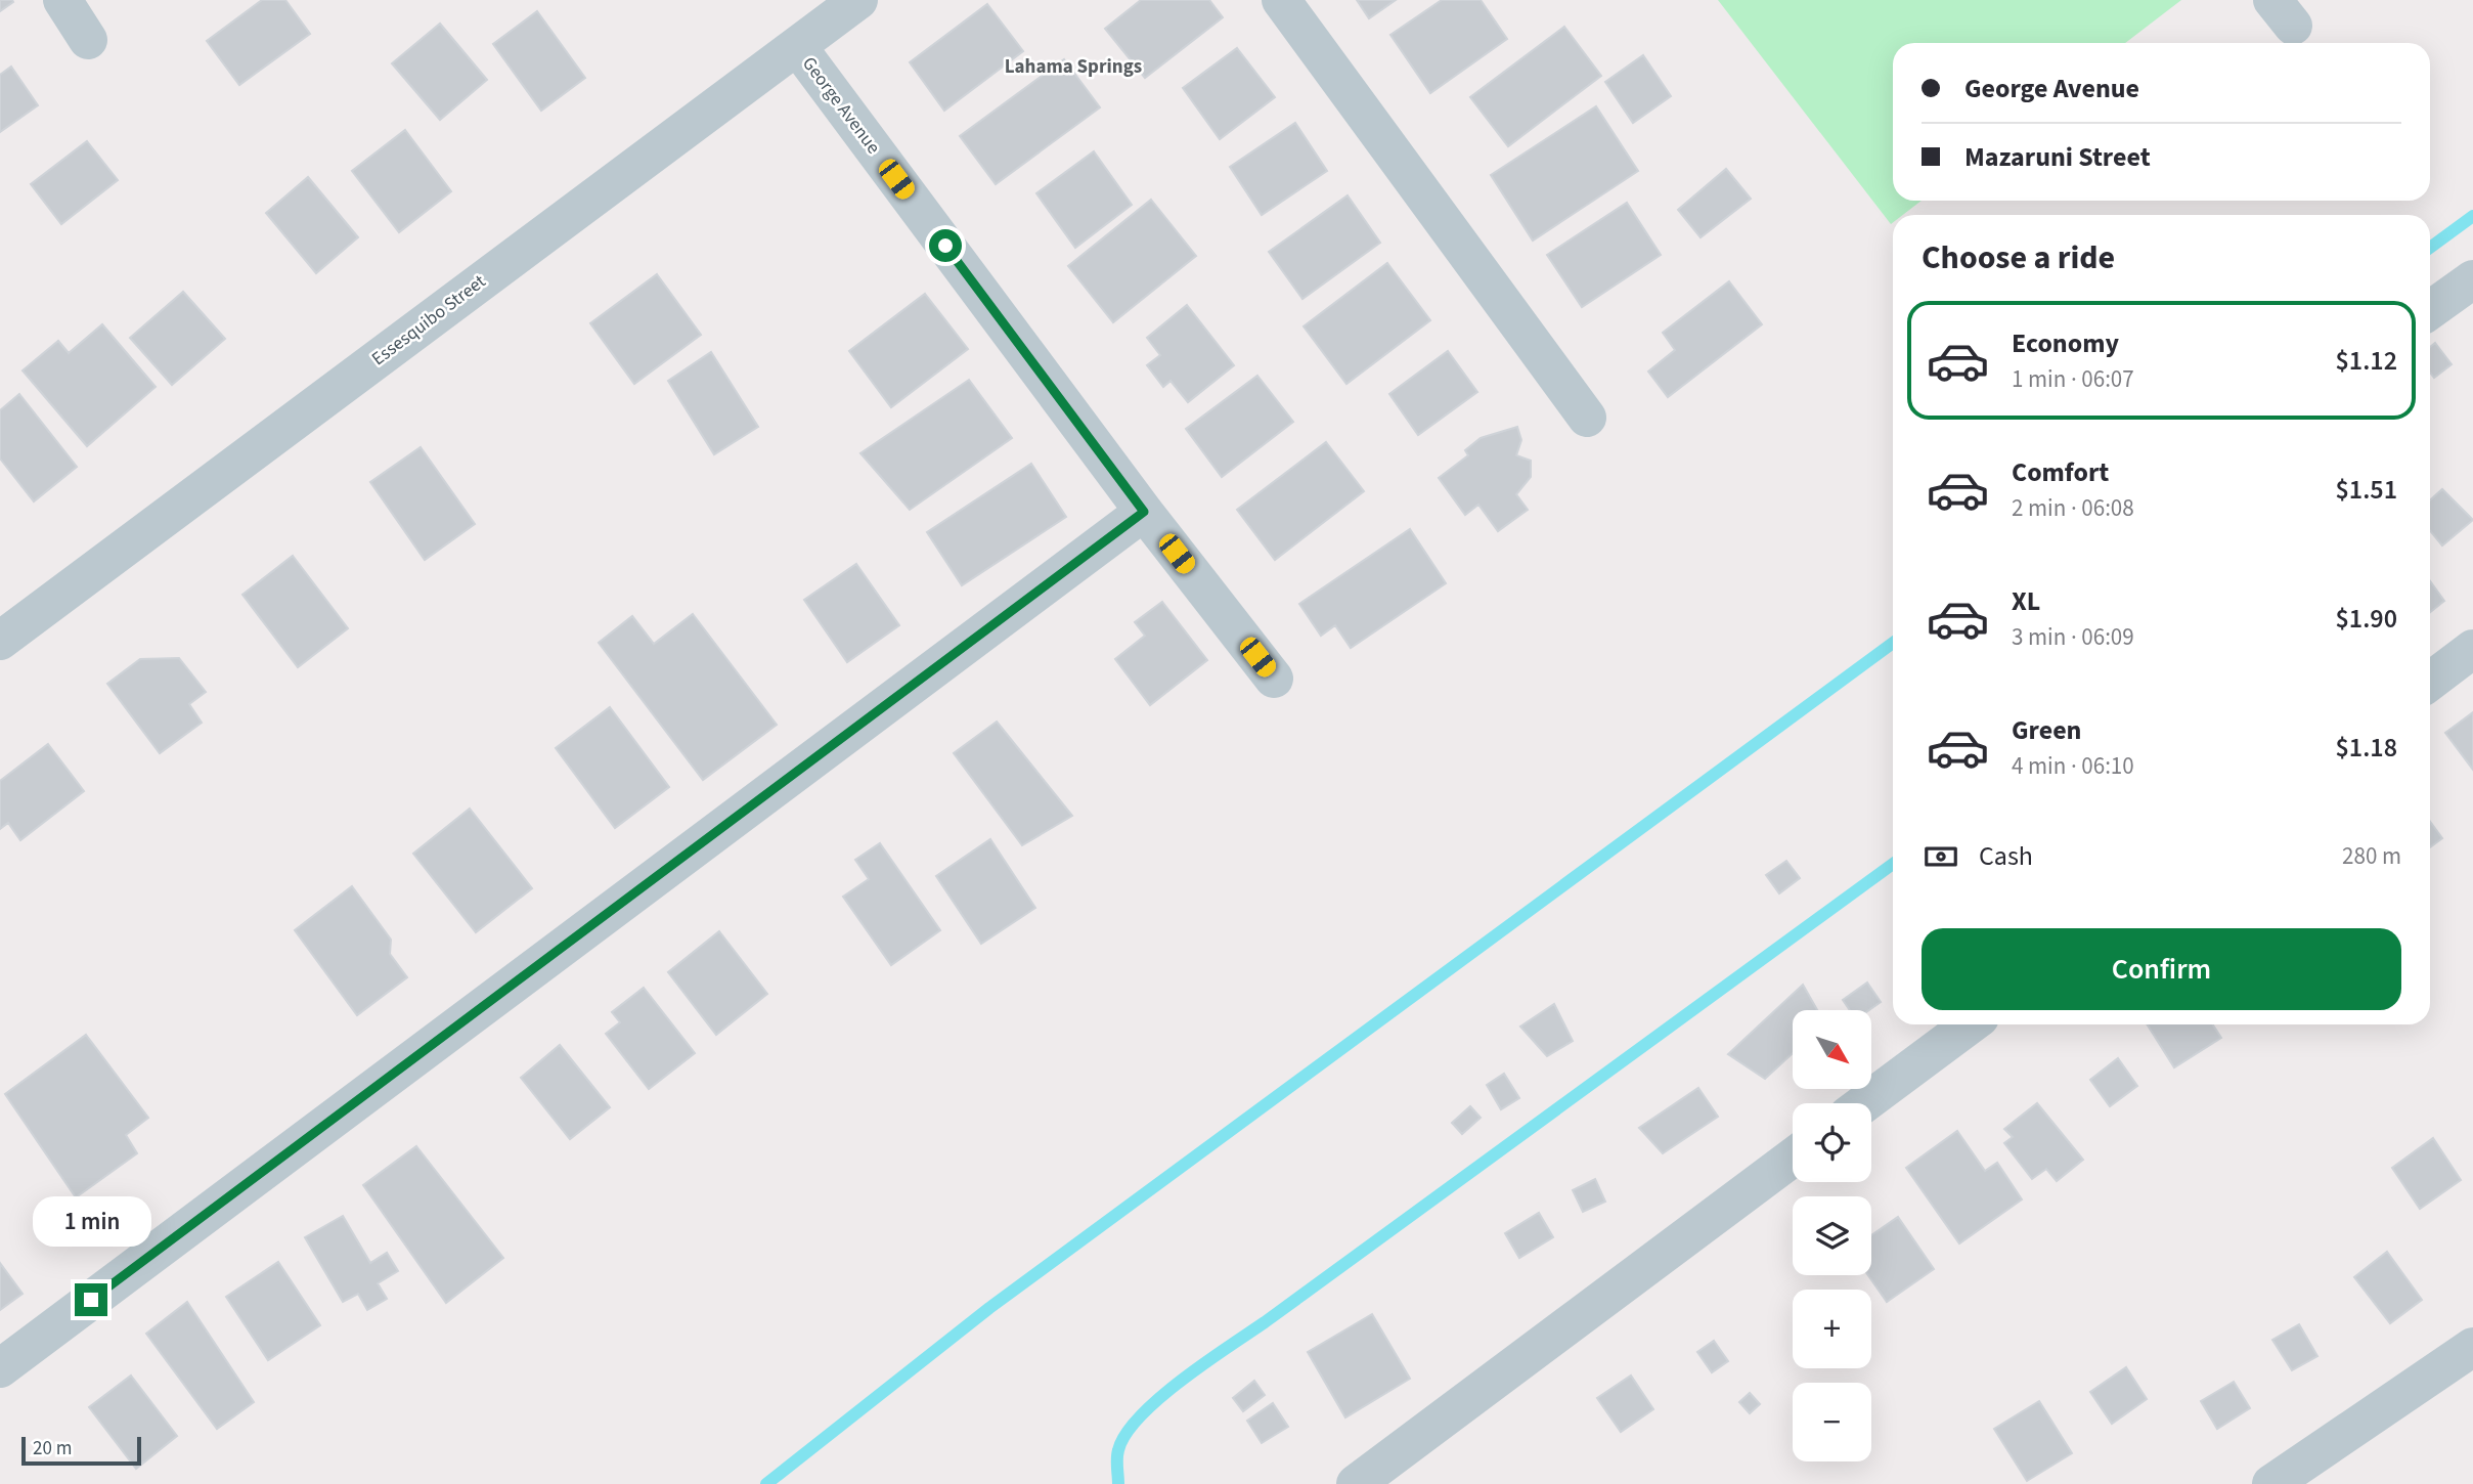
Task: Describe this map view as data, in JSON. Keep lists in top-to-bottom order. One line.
{"streets":{"street":["George Avenue","Essesquibo Street"]},"crossings":[["George Avenue","Essesquibo Street"]],"districts":["Lahama Springs"],"scale_bar":"20 m","north":"bottom right","page":{"banner":["George Avenue","Mazaruni Street"],"heading":"Choose a ride","list":[{"name":"Economy","note":"1 min · 06:07","value":"$1.12"},{"name":"Comfort","note":"2 min · 06:08","value":"$1.51"},{"name":"XL","note":"3 min · 06:09","value":"$1.90"},{"name":"Green","note":"4 min · 06:10","value":"$1.18"}],"pay":["Cash","280 m"],"buttons":"Confirm","map_buttons":["+","−"],"bubble":"1 min","scale":"20 m"}}
